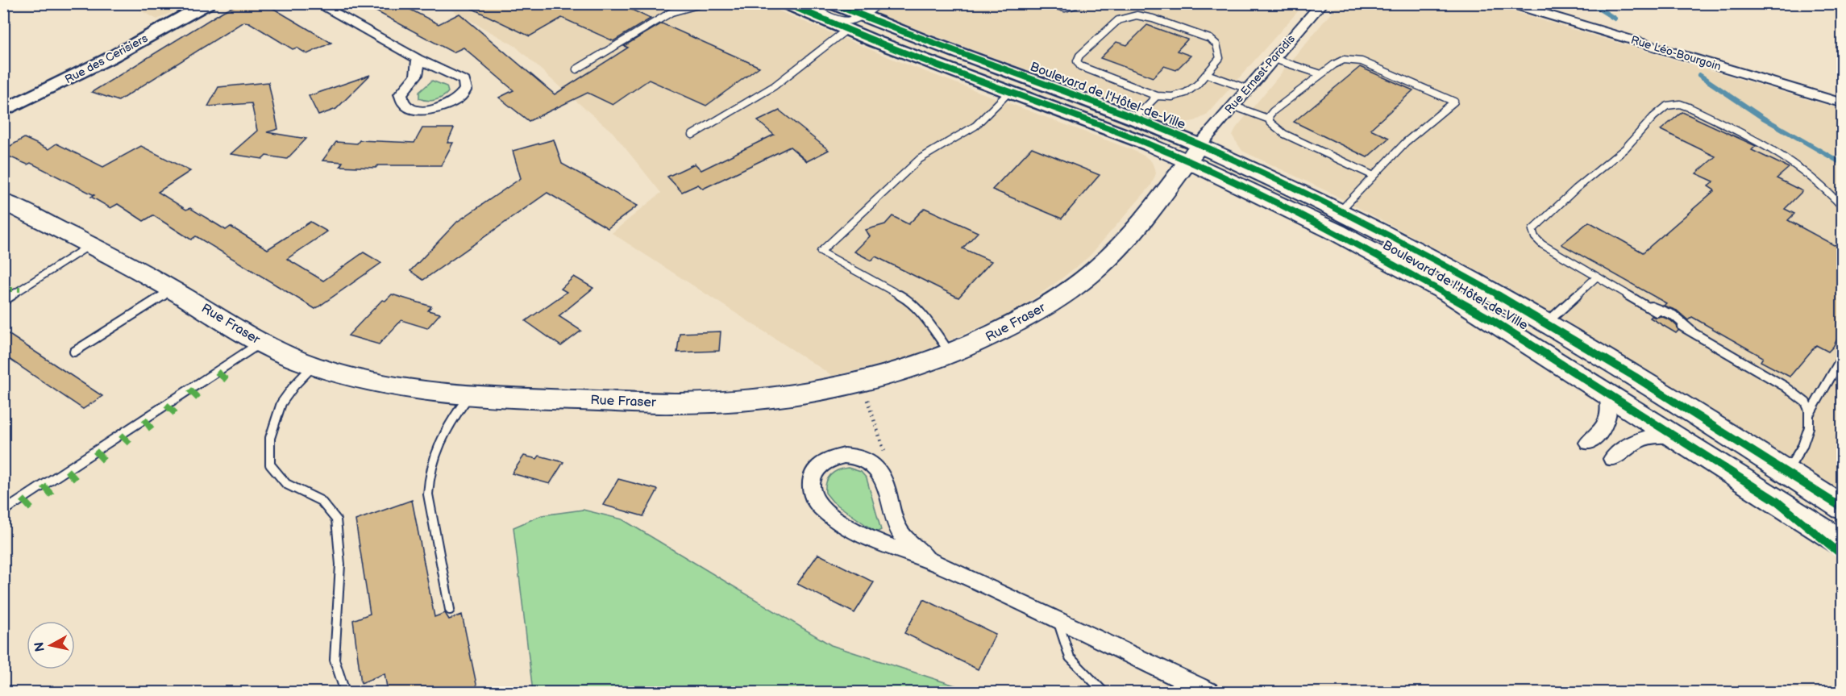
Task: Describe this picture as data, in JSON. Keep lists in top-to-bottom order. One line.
{"streets":{"main road":["Rue des Cerisiers","Boulevard de l'Hôtel-de-Ville","Rue Fraser"],"street":["Rue Léo-Bourgoin","Rue Ernest-Paradis"]},"crossings":[["Rue Ernest-Paradis","Boulevard de l'Hôtel-de-Ville"],["Rue Ernest-Paradis","Rue Fraser"],["Boulevard de l'Hôtel-de-Ville","Rue Fraser"]],"north":"left"}
